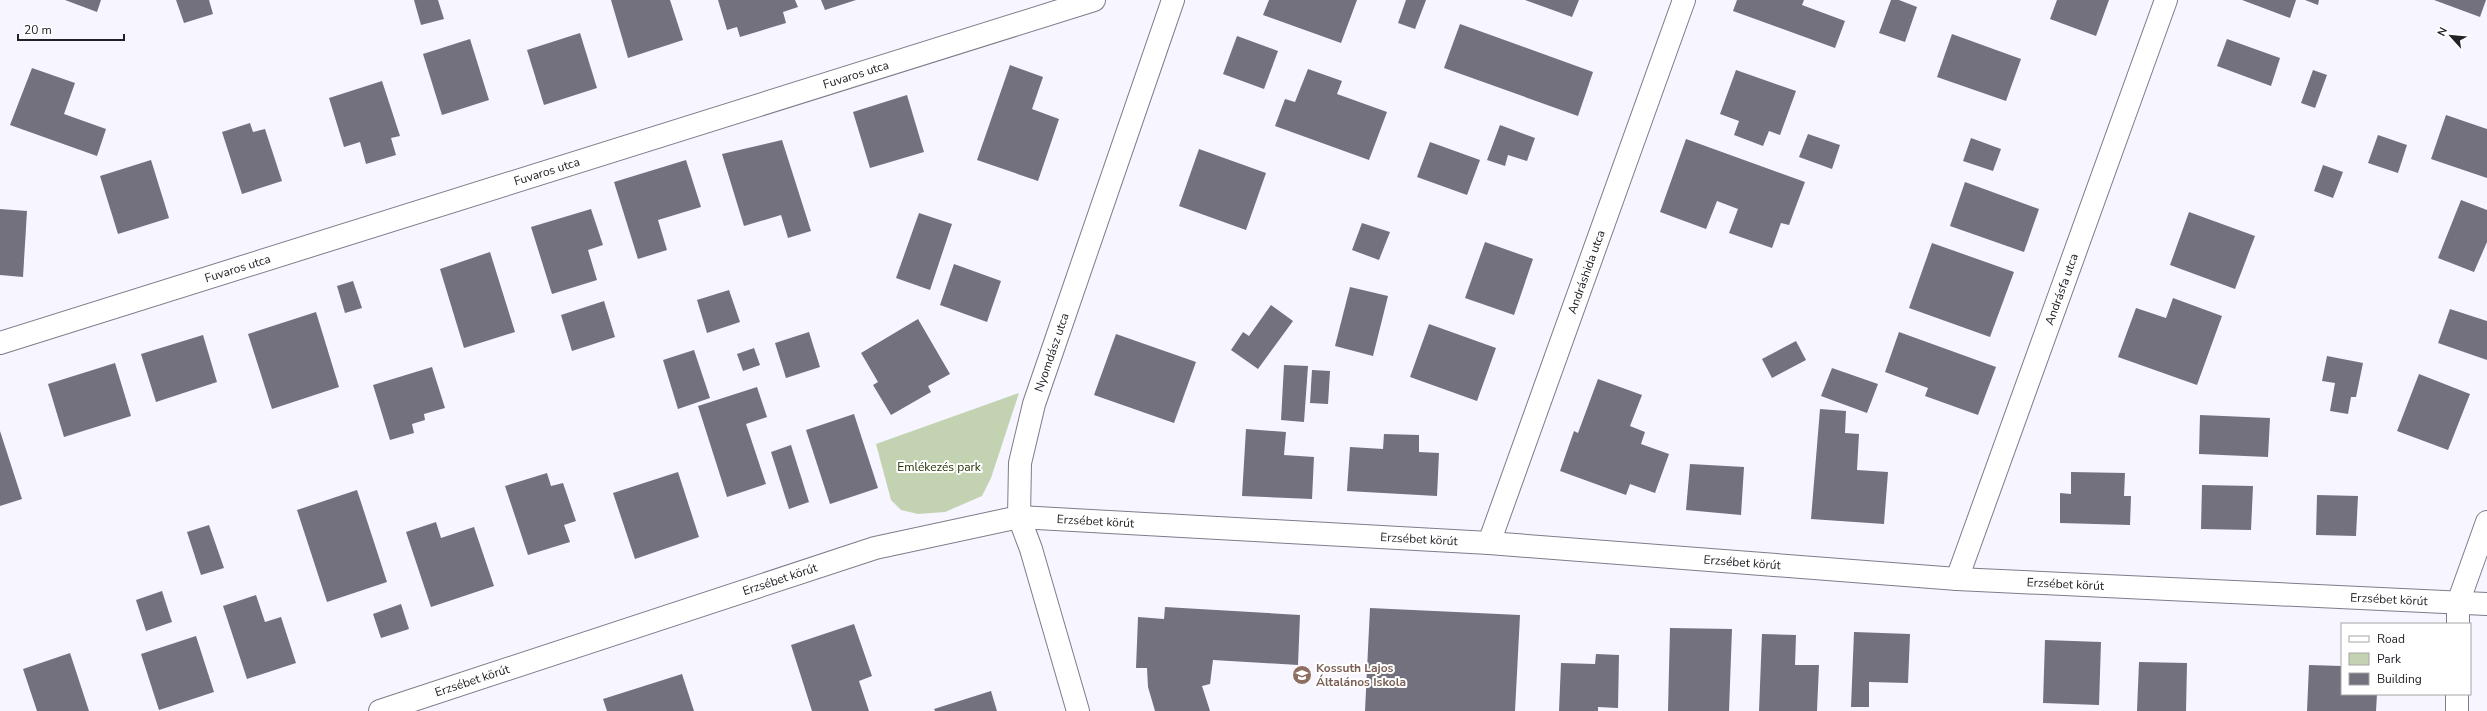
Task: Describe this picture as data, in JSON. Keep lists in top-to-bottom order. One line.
{"streets":{"street":["Fuvaros utca","Andráshida utca","Andrásfa utca","Nyomdász utca","Erzsébet körút"]},"crossings":[["Andráshida utca","Erzsébet körút"],["Andrásfa utca","Erzsébet körút"],["Nyomdász utca","Erzsébet körút"]],"parks":["Emlékezés park"],"places":{"school or university":["Kossuth Lajos Általános Iskola"]},"legend":["Road","Park","Building"],"scale_bar":"20 m","north":"top left"}
